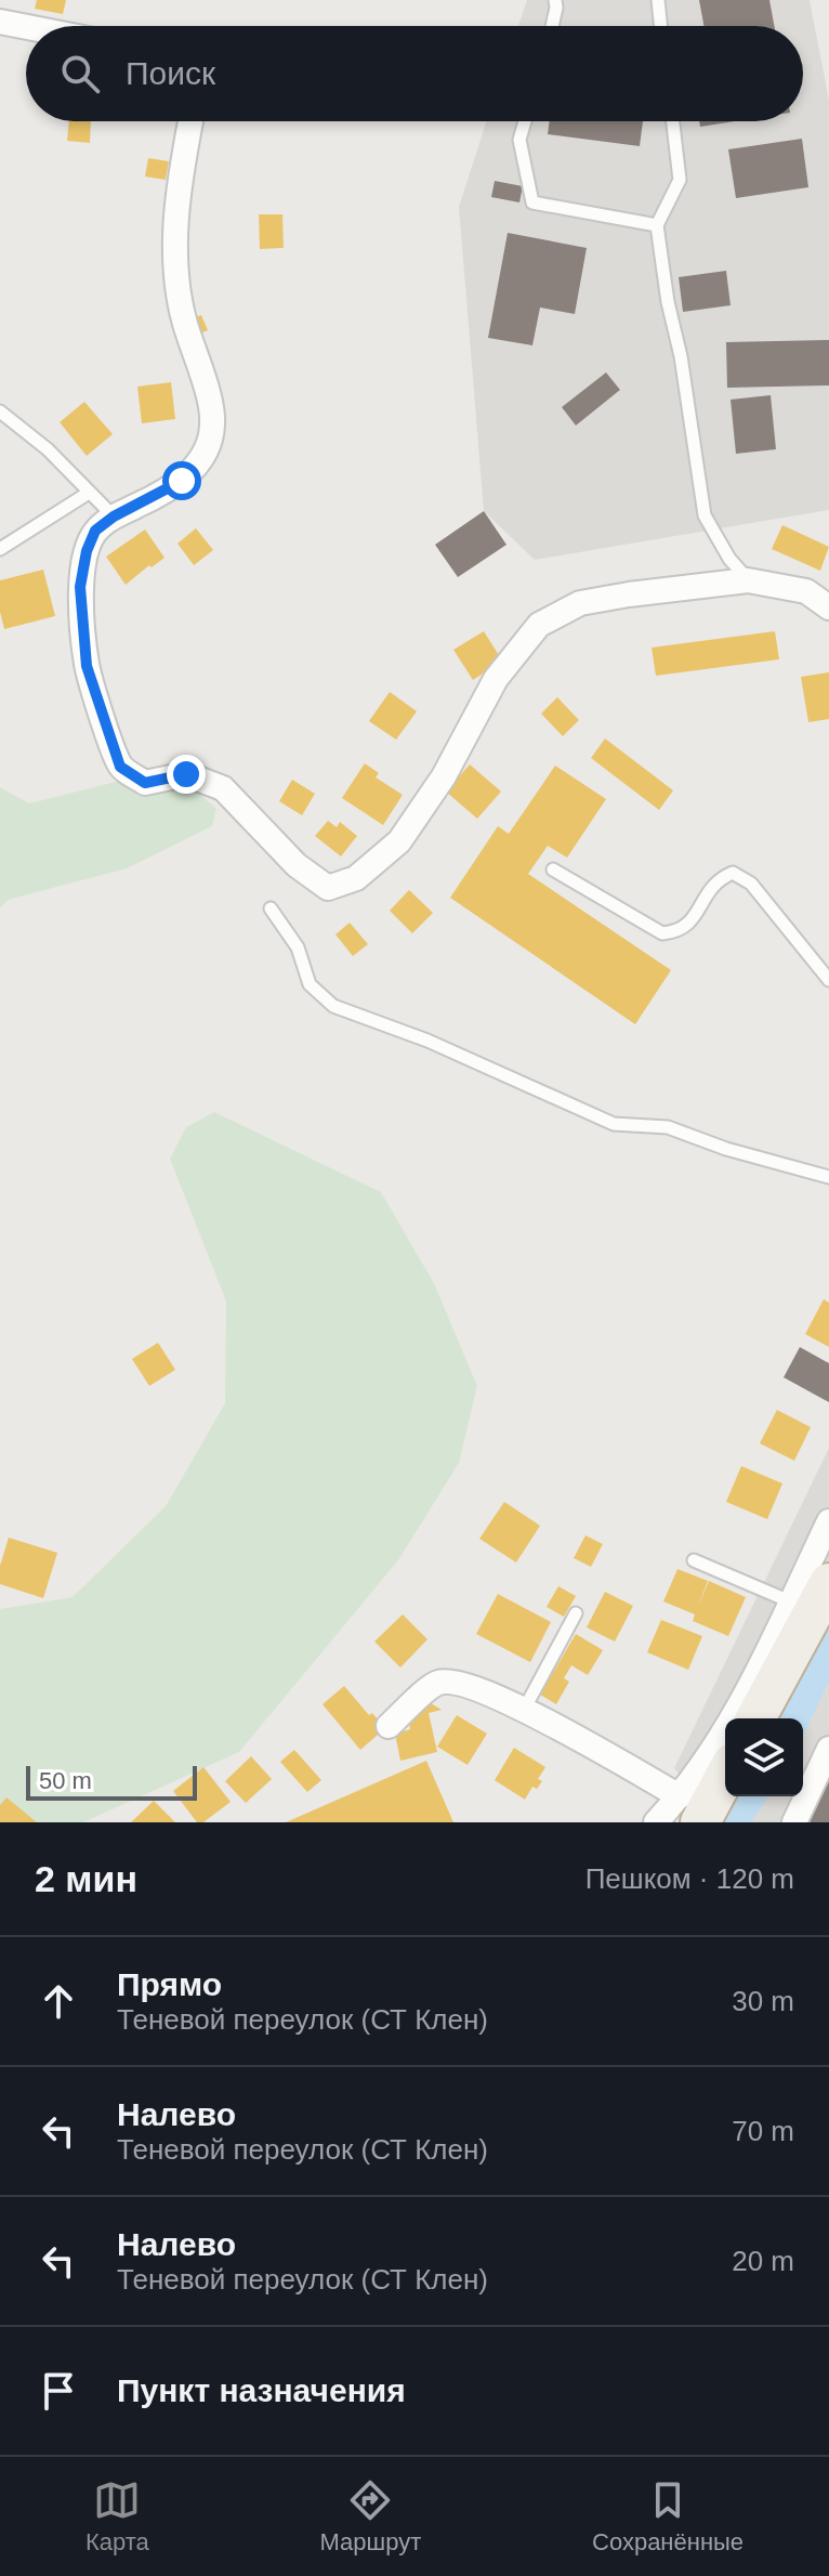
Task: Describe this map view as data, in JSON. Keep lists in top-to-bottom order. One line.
{"scale_bar":"50 m","page":{"search":"Поиск","scale":"50 m","heading":["2 мин","Пешком · 120 m"],"list":[["Прямо","Теневой переулок (СТ Клен)","30 m"],["Налево","Теневой переулок (СТ Клен)","70 m"],["Налево","Теневой переулок (СТ Клен)","20 m"],"Пункт назначения"],"nav":["Карта","Маршрут","Сохранённые"]}}
